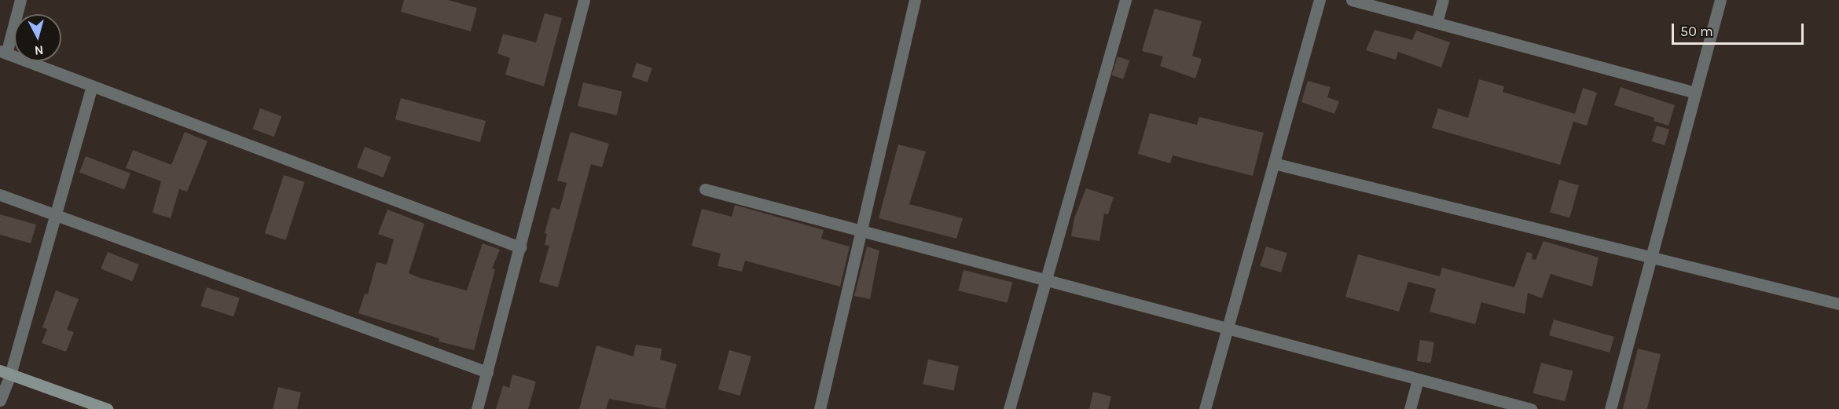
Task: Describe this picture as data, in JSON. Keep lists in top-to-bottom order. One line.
{"scale_bar":"50 m","north":"bottom"}
